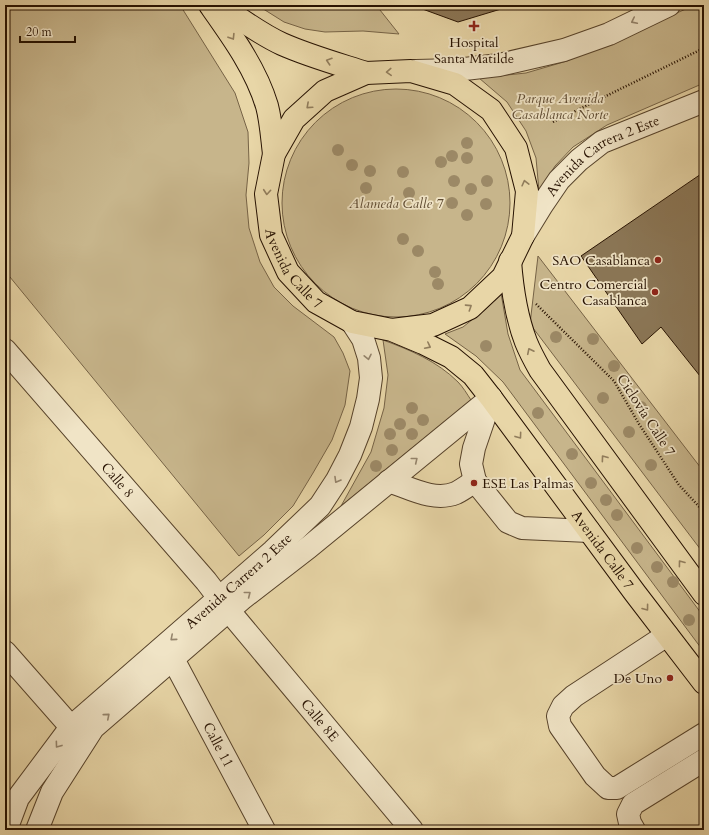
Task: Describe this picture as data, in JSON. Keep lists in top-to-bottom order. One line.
{"streets":{"main road":["Avenida Calle 7"],"street":["Avenida Carrera 2 Este","Calle 8","Calle 8E","Calle 11"],"path":["Ciclovía Calle 7"]},"crossings":[["Avenida Carrera 2 Este","Avenida Calle 7"],["Avenida Carrera 2 Este","Calle 8"],["Avenida Carrera 2 Este","Calle 8E"],["Avenida Carrera 2 Este","Calle 11"],["Calle 8","Calle 8E"]],"parks":["Parque Avenida Casablanca Norte","Alameda Calle 7"],"places":{"health":["Hospital Santa Matilde"],"other":["SAO Casablanca","Centro Comercial Casablanca","ESE Las Palmas","De Uno"]},"scale_bar":"20 m"}
